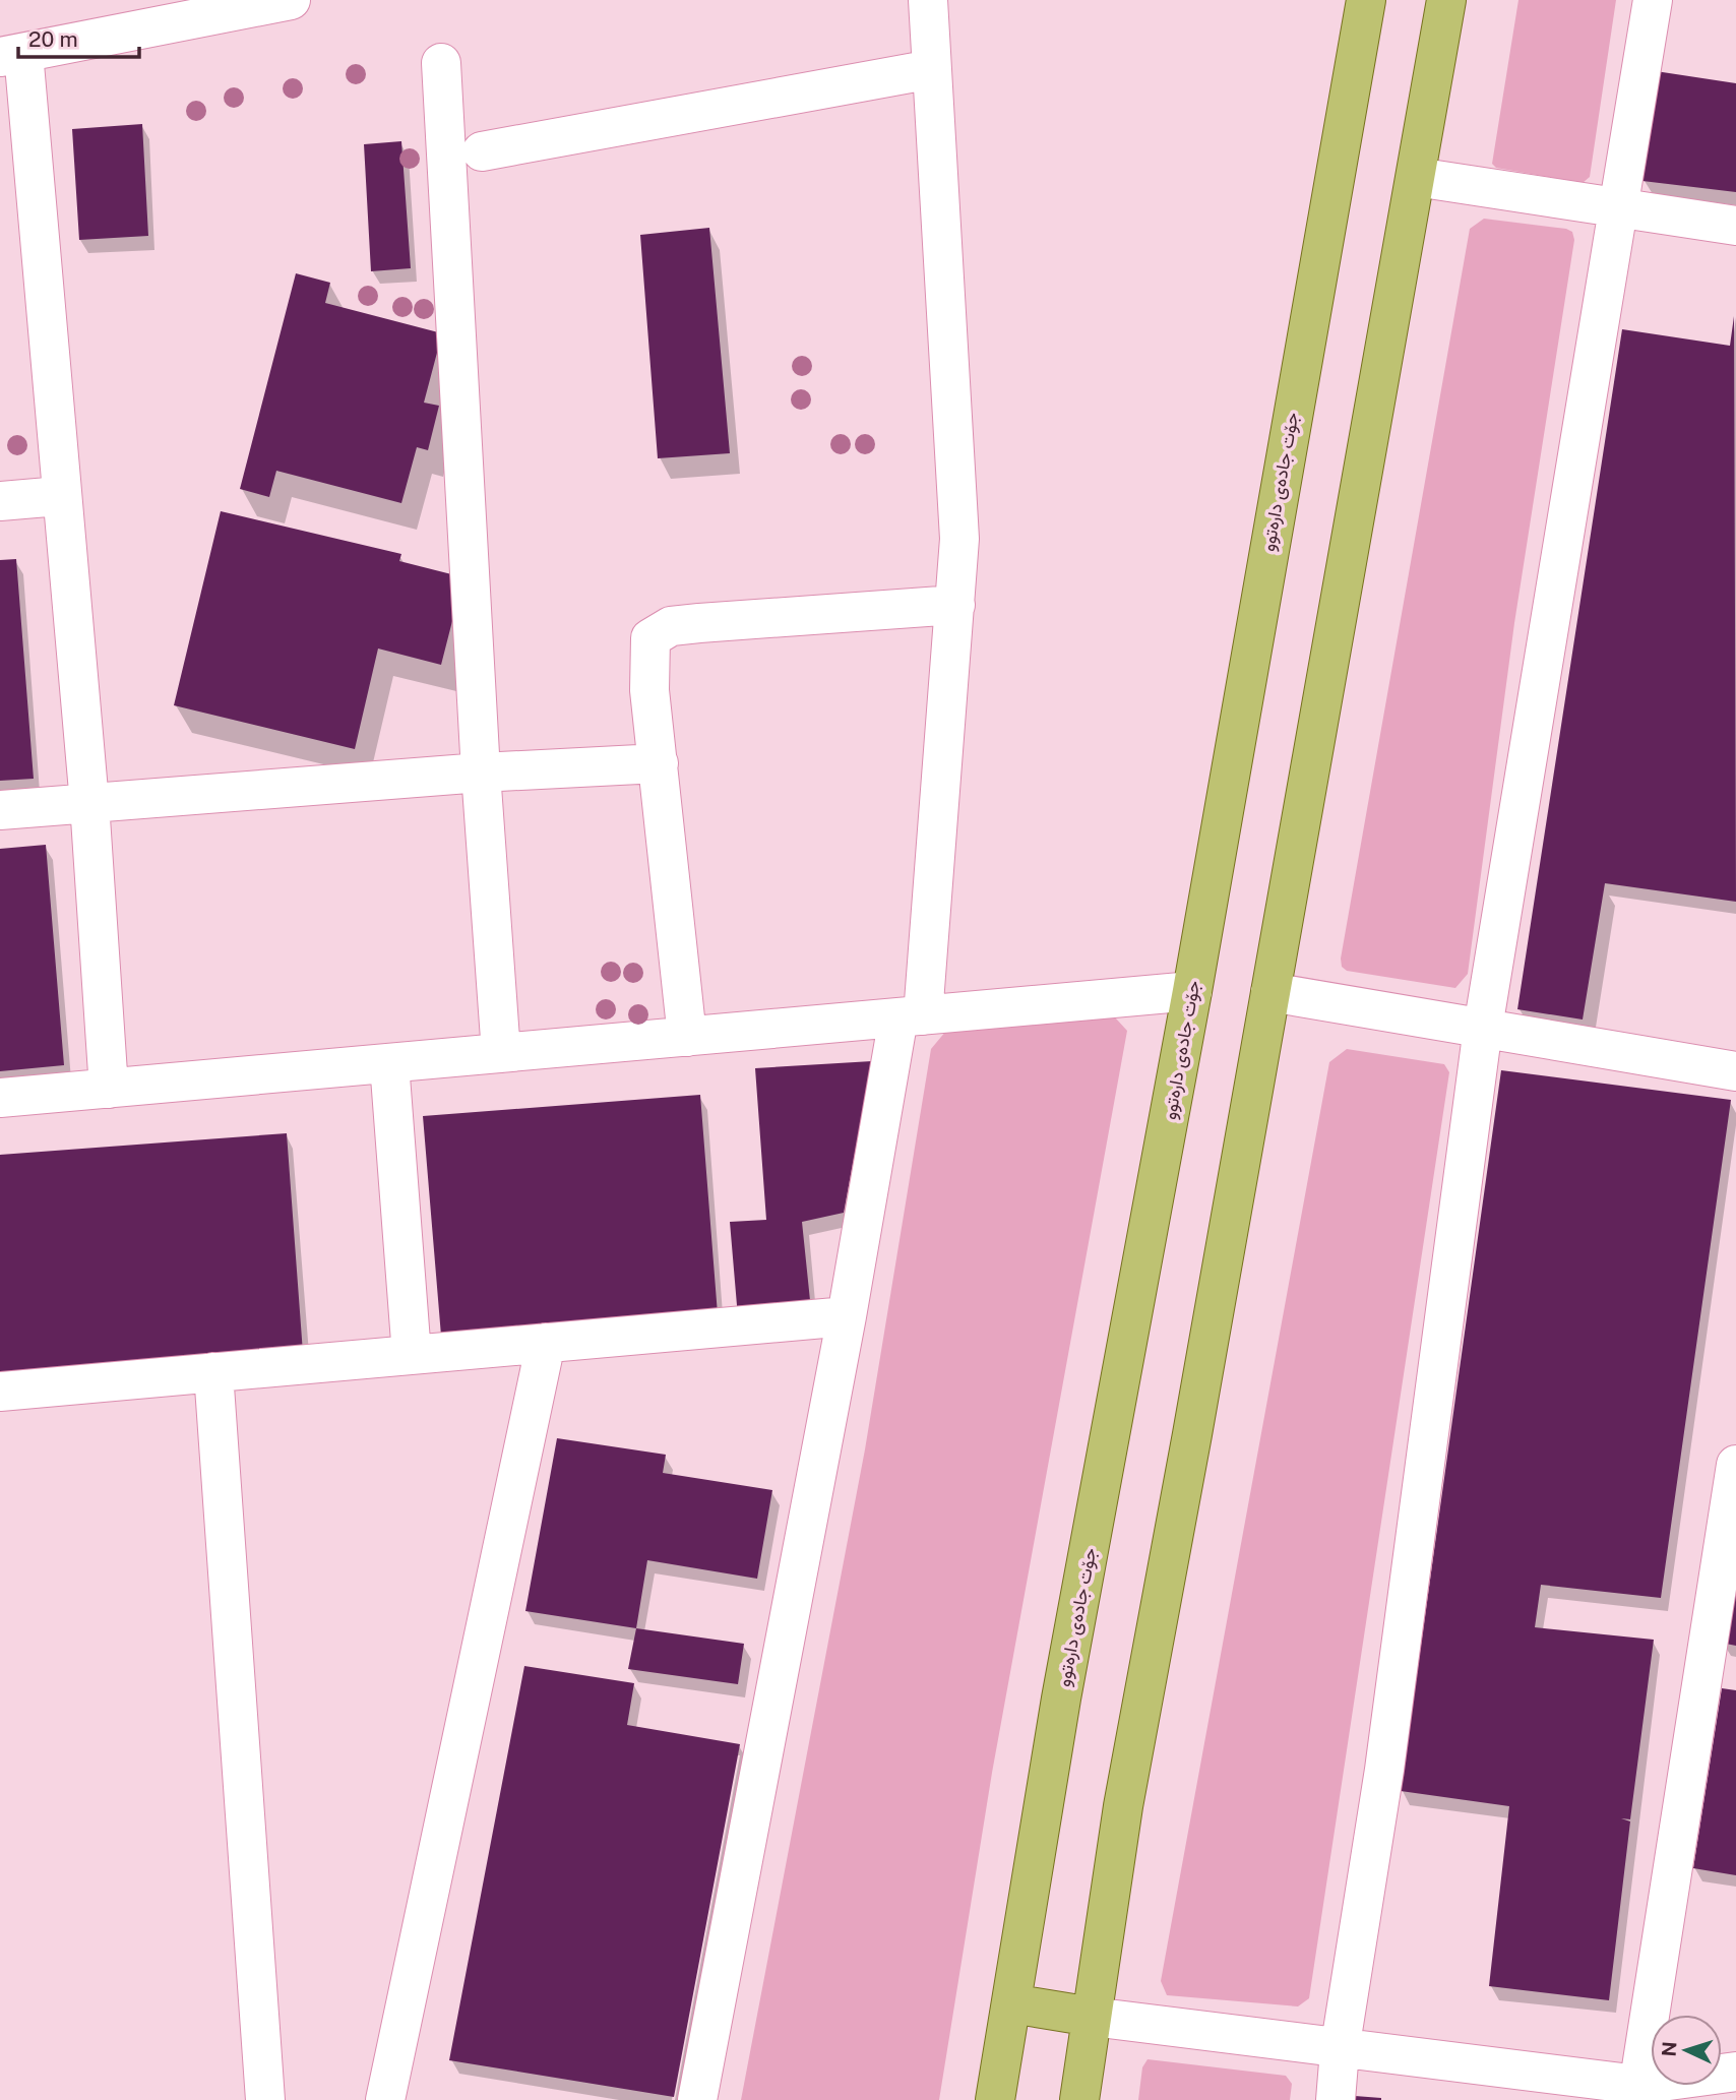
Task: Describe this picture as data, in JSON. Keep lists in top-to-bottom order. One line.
{"streets":{"main road":["جۆت جادەی دارەتوو"]},"scale_bar":"20 m","north":"left"}
